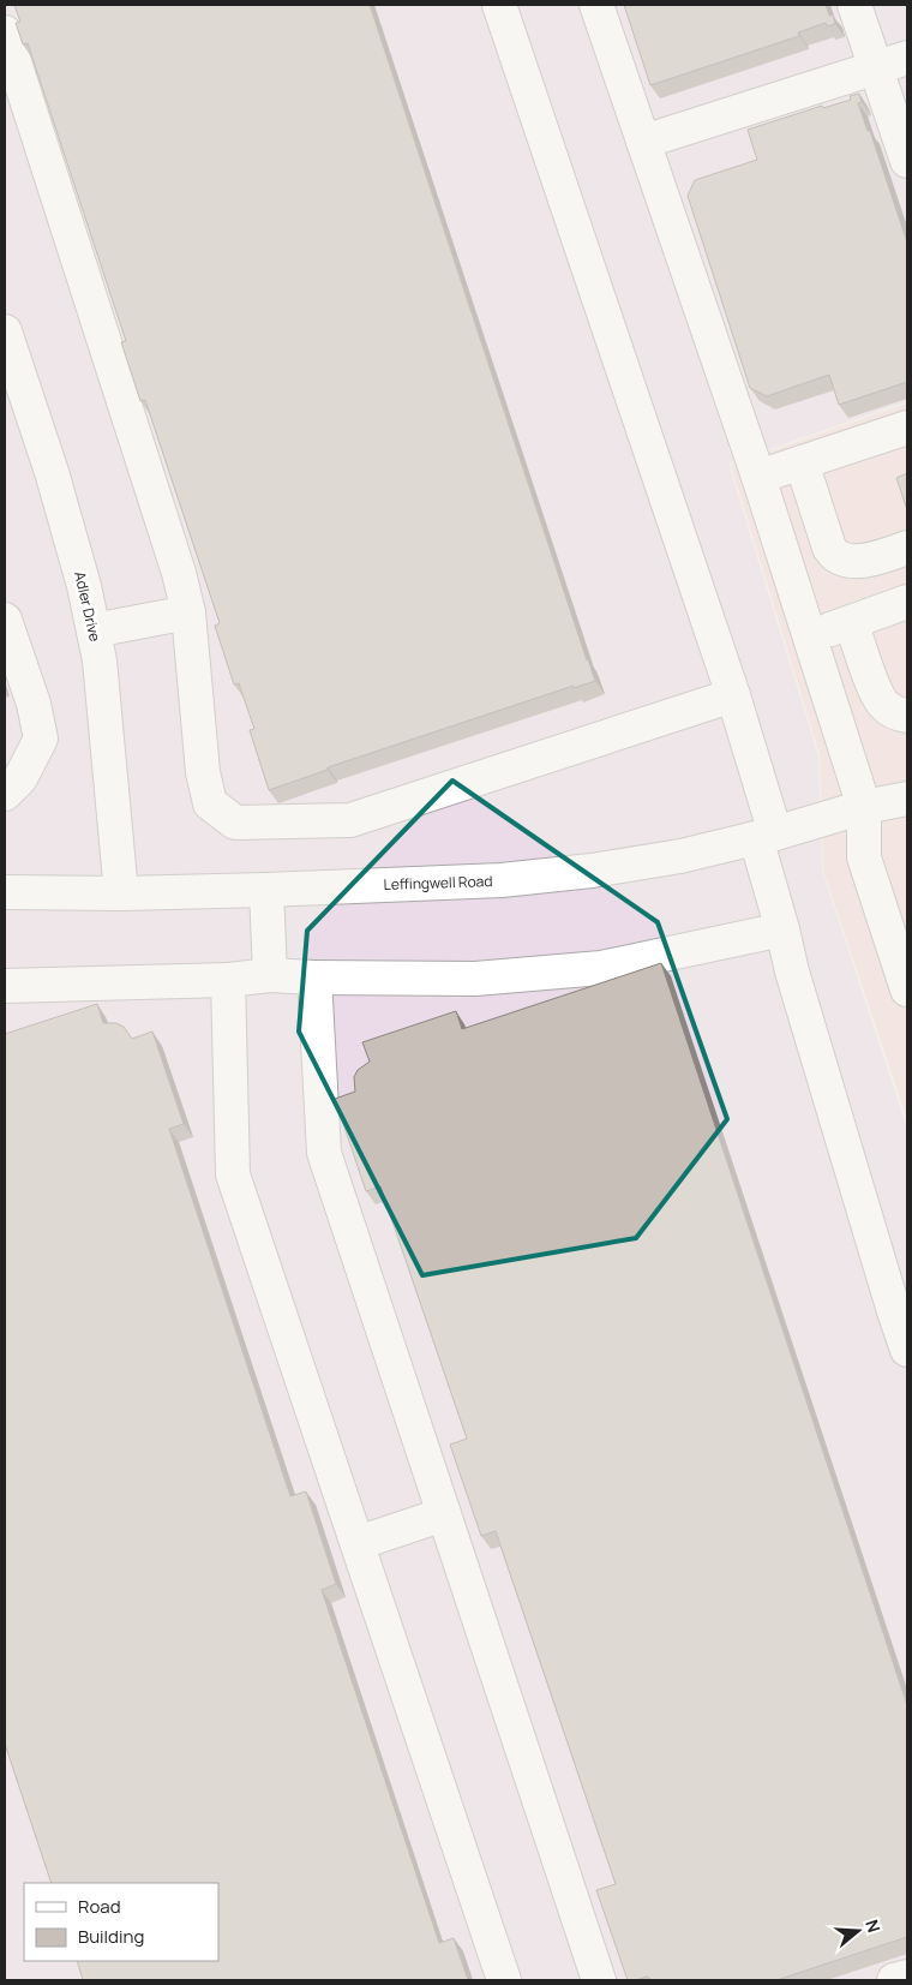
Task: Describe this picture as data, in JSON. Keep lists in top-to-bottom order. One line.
{"streets":{"street":["Adler Drive","Leffingwell Road"]},"crossings":[["Adler Drive","Leffingwell Road"]],"legend":["Road","Building"],"north":"right"}
